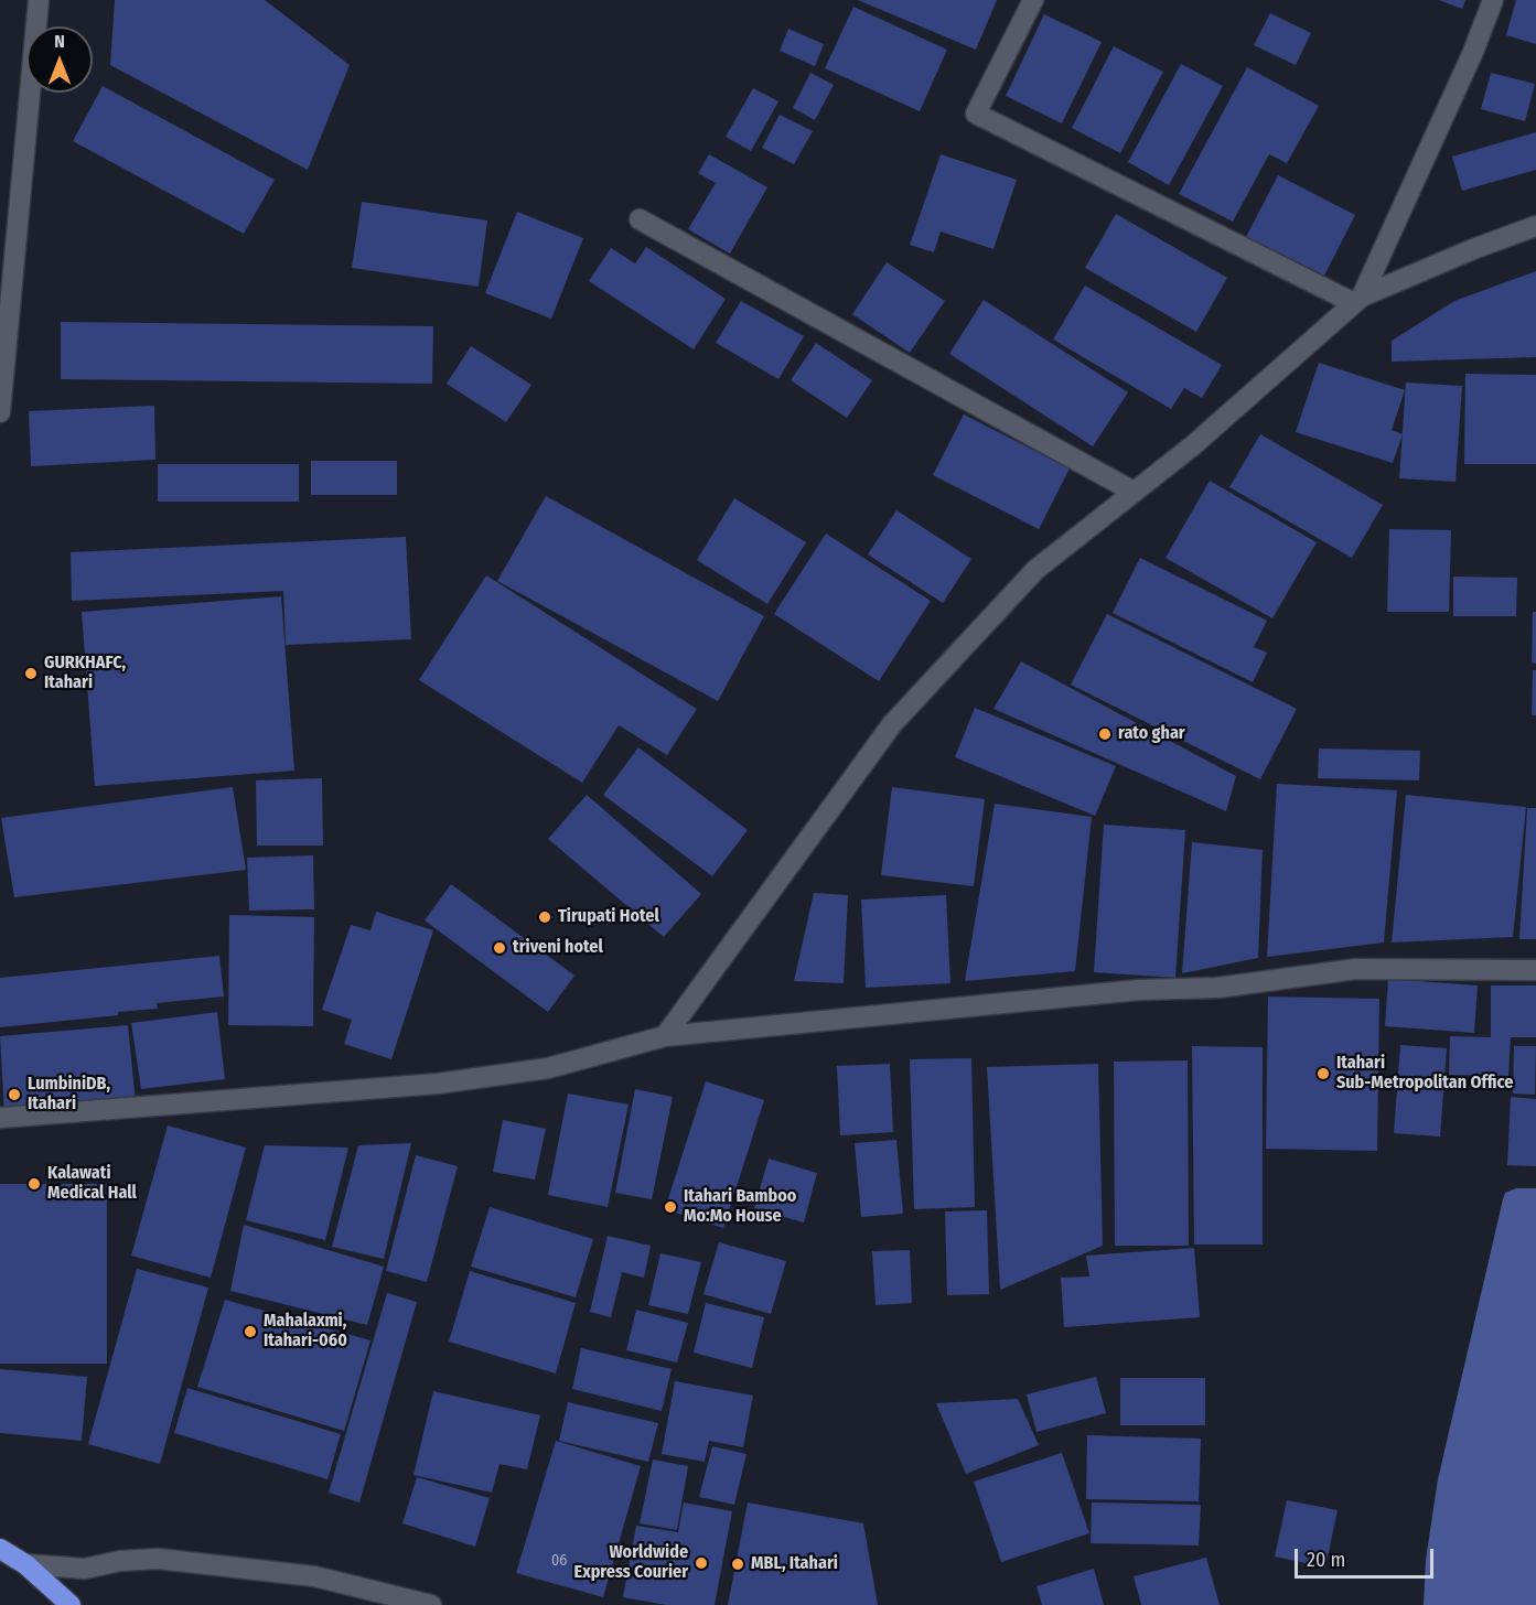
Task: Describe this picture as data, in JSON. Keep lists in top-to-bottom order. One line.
{"places":["GURKHAFC, Itahari","rato ghar","Tirupati Hotel","triveni hotel","Itahari Sub-Metropolitan Office","LumbiniDB, Itahari","Kalawati Medical Hall","Itahari Bamboo Mo:Mo House","Mahalaxmi, Itahari-060","Worldwide Express Courier","MBL, Itahari"],"house_numbers":["06"],"scale_bar":"20 m","north":"top"}
